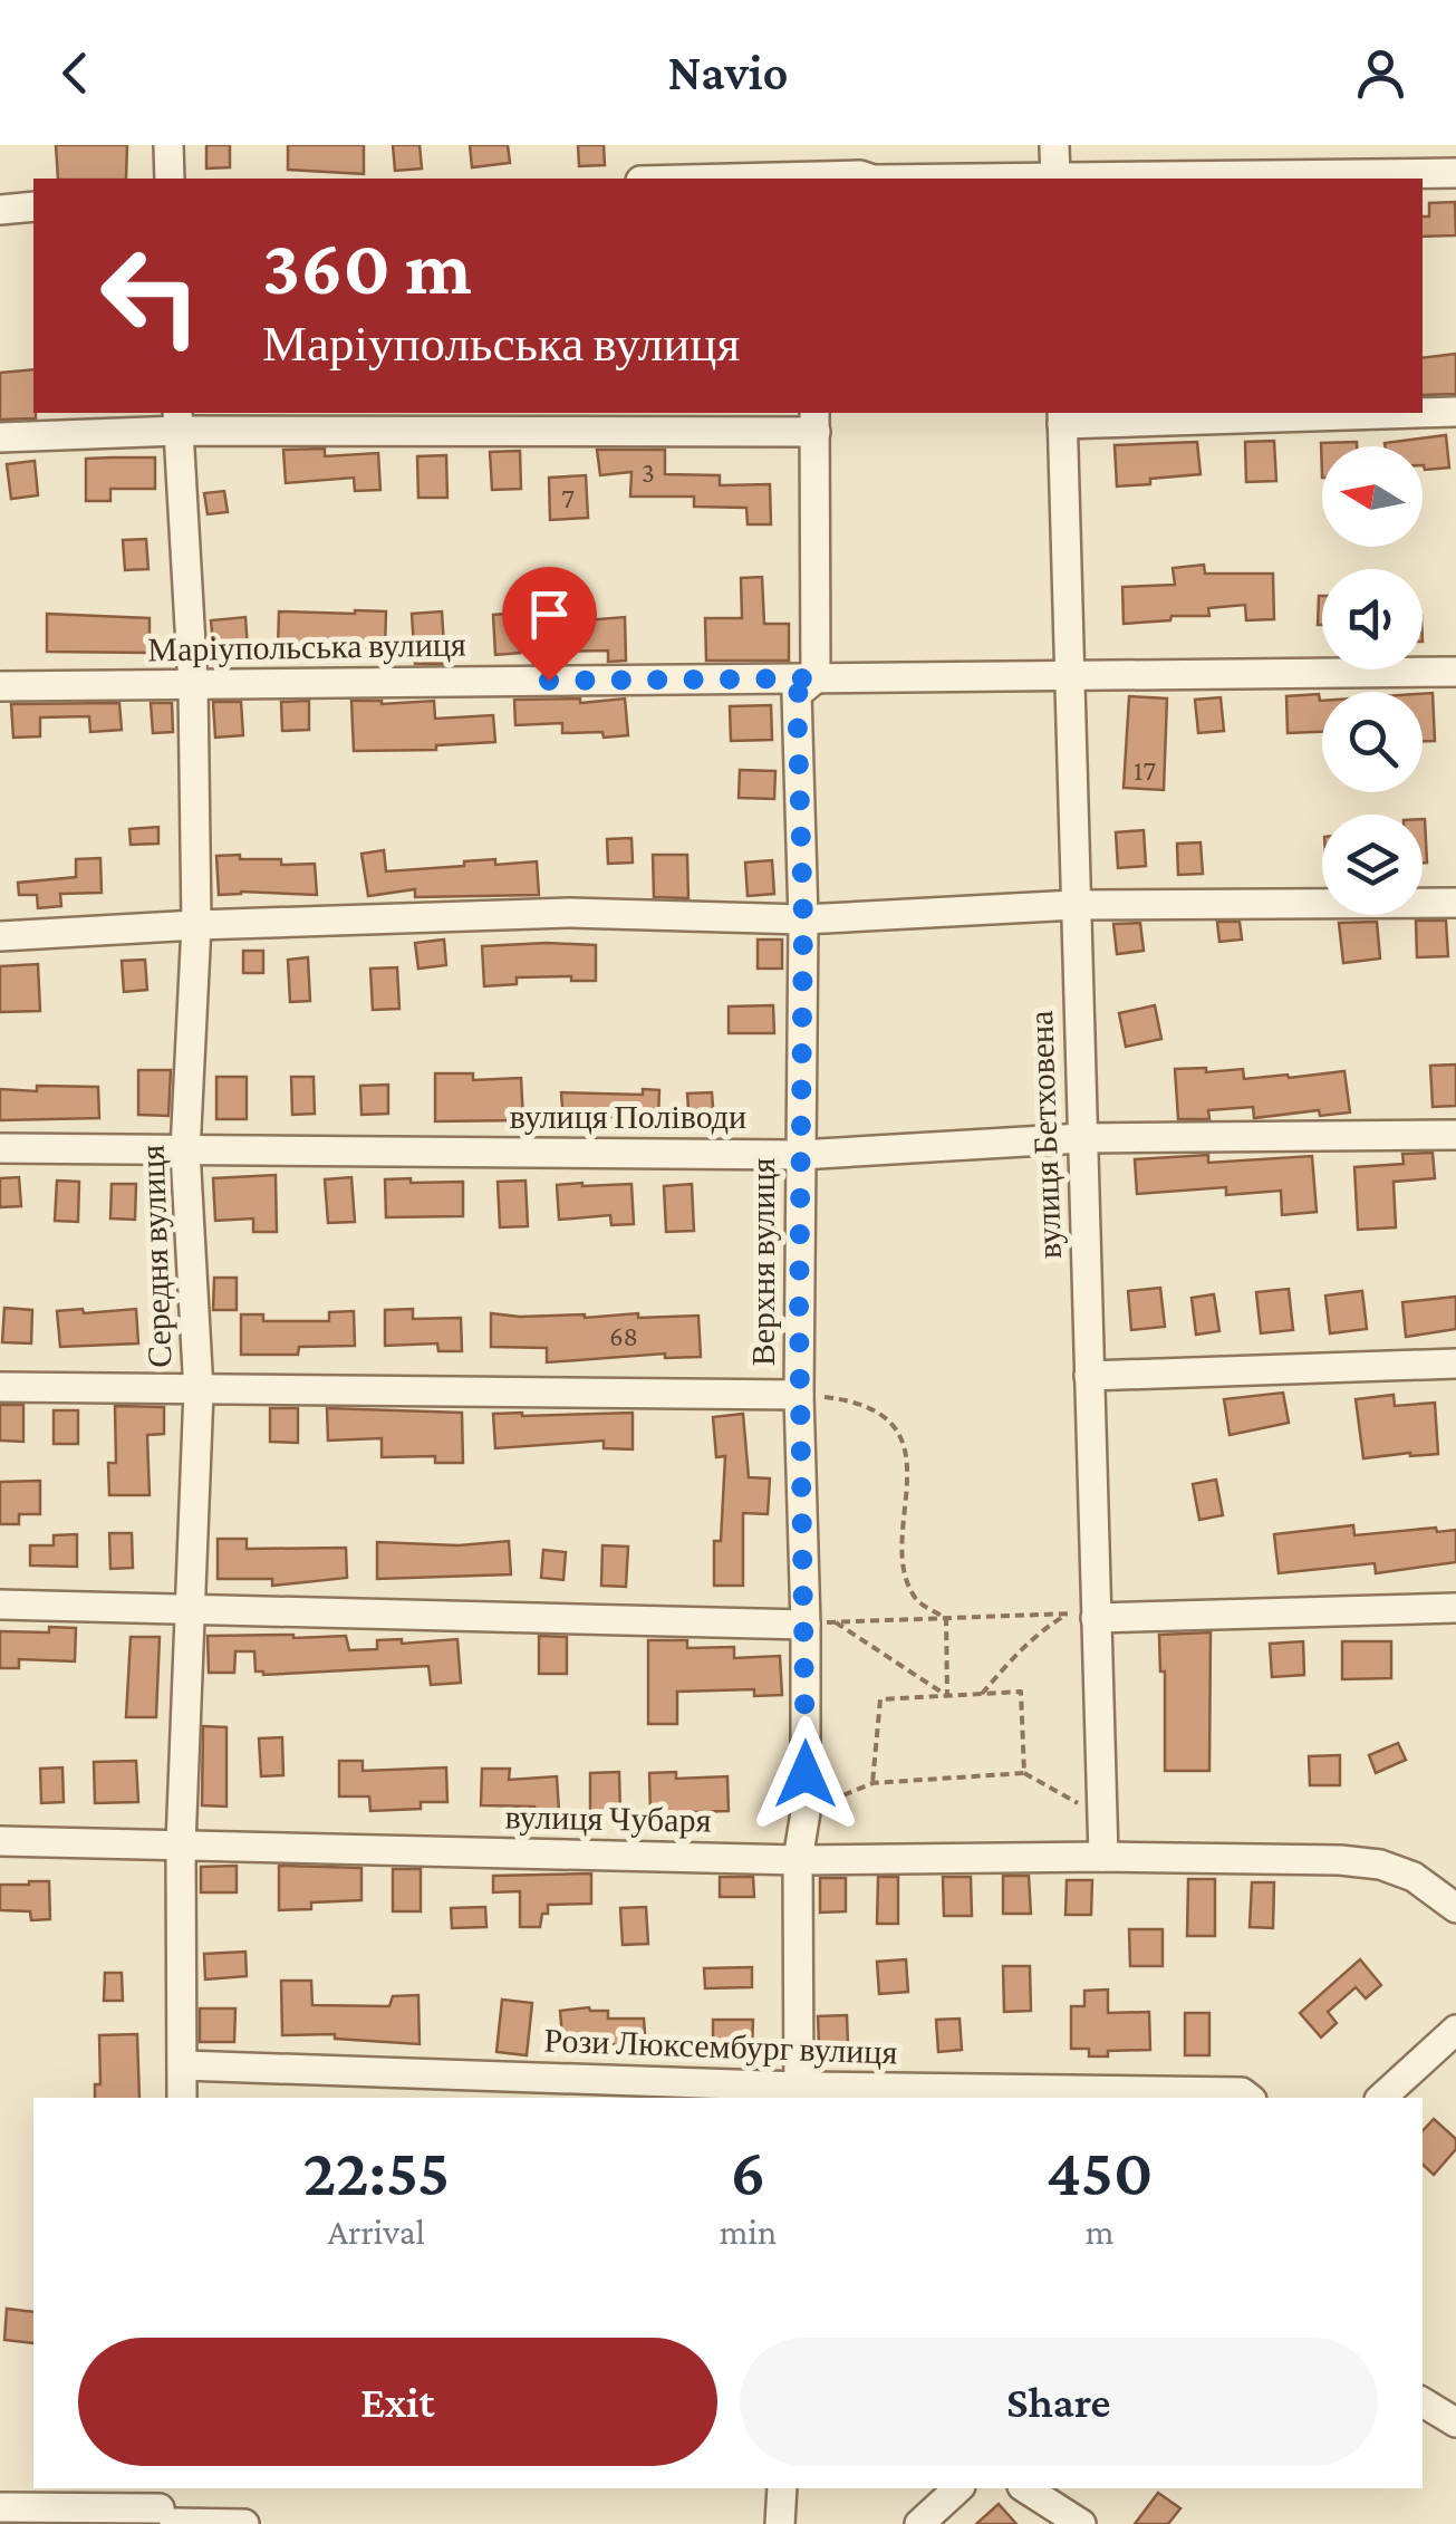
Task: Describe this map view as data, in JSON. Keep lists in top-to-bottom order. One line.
{"streets":{"street":["Маріупольська вулиця","вулиця Поліводи","вулиця Бетховена","Середня вулиця","Верхня вулиця","вулиця Чубаря","Рози Люксембург вулиця"]},"crossings":[["Маріупольська вулиця","вулиця Бетховена"],["Маріупольська вулиця","Середня вулиця"],["Маріупольська вулиця","Верхня вулиця"],["вулиця Поліводи","вулиця Бетховена"],["вулиця Поліводи","Середня вулиця"],["вулиця Поліводи","Верхня вулиця"],["вулиця Бетховена","вулиця Чубаря"],["Середня вулиця","вулиця Чубаря"],["Середня вулиця","Рози Люксембург вулиця"],["Верхня вулиця","вулиця Чубаря"],["Верхня вулиця","Рози Люксембург вулиця"]],"house_numbers":["3","7","17","68"],"north":"left","page":{"header":"Navio","turn":["360 m","Маріупольська вулиця"],"eta":["22:55","Arrival","6","min","450","m"],"buttons":["Exit","Share"]}}
